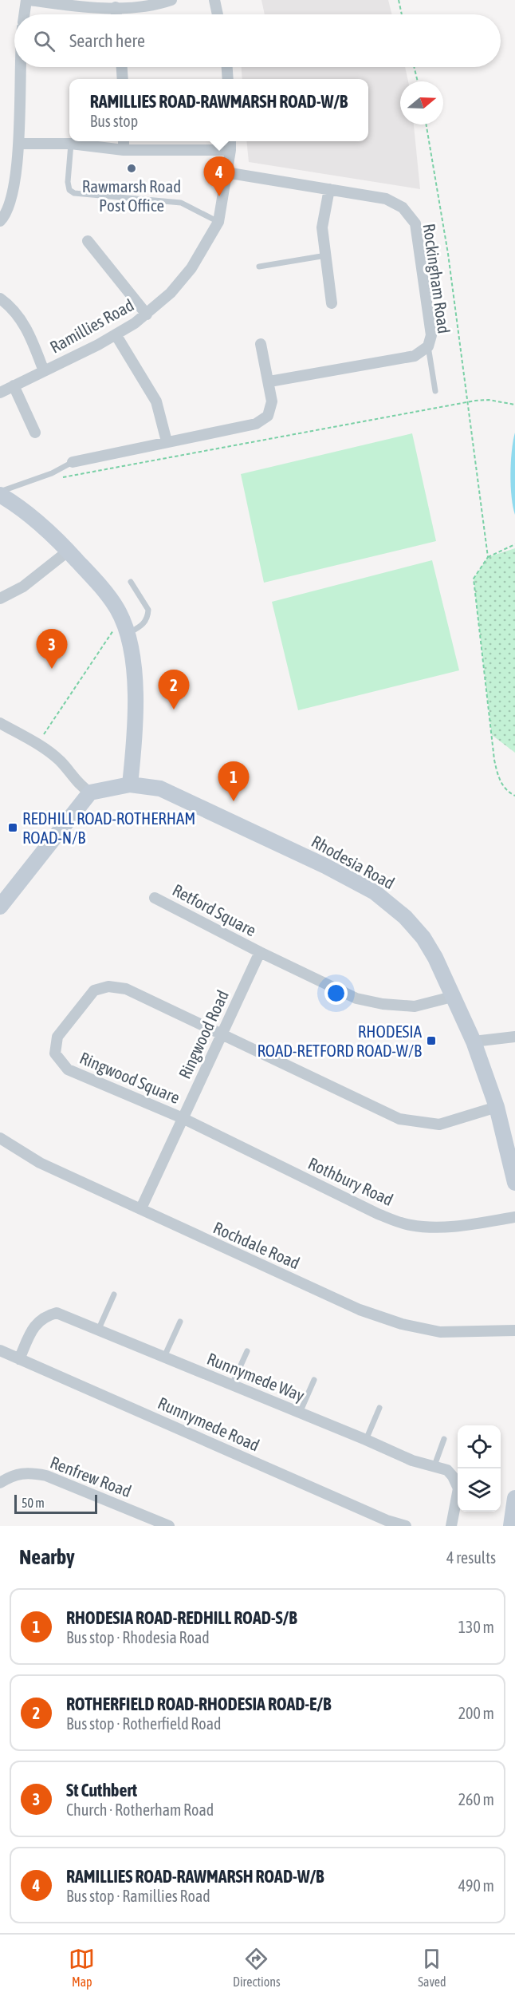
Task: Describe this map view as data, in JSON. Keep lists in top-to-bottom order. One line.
{"streets":{"street":["Rockingham Road","Ramillies Road","Rhodesia Road","Retford Square","Ringwood Road","Ringwood Square","Rothbury Road","Rochdale Road","Runnymede Way","Runnymede Road","Renfrew Road"]},"crossings":[["Rockingham Road","Ramillies Road"],["Rhodesia Road","Retford Square"],["Rhodesia Road","Ringwood Square"],["Retford Square","Ringwood Road"],["Ringwood Road","Ringwood Square"],["Ringwood Road","Rothbury Road"],["Ringwood Road","Rochdale Road"],["Ringwood Square","Rothbury Road"],["Runnymede Way","Runnymede Road"]],"places":{"other":["Rawmarsh Road Post Office"],"transit":["REDHILL ROAD-ROTHERHAM ROAD-N/B","RHODESIA ROAD-RETFORD ROAD-W/B"]},"scale_bar":"50 m","north":"right","page":{"search":"Search here","popup":["RAMILLIES ROAD-RAWMARSH ROAD-W/B","Bus stop"],"pins":["4","3","2","1"],"scale":"50 m","heading":["Nearby","4 results"],"list":[{"mark":"1","name":"RHODESIA ROAD-REDHILL ROAD-S/B","note":"Bus stop · Rhodesia Road","value":"130 m"},{"mark":"2","name":"ROTHERFIELD ROAD-RHODESIA ROAD-E/B","note":"Bus stop · Rotherfield Road","value":"200 m"},{"mark":"3","name":"St Cuthbert","note":"Church · Rotherham Road","value":"260 m"},{"mark":"4","name":"RAMILLIES ROAD-RAWMARSH ROAD-W/B","note":"Bus stop · Ramillies Road","value":"490 m"}],"nav":["Map","Directions","Saved"]}}
